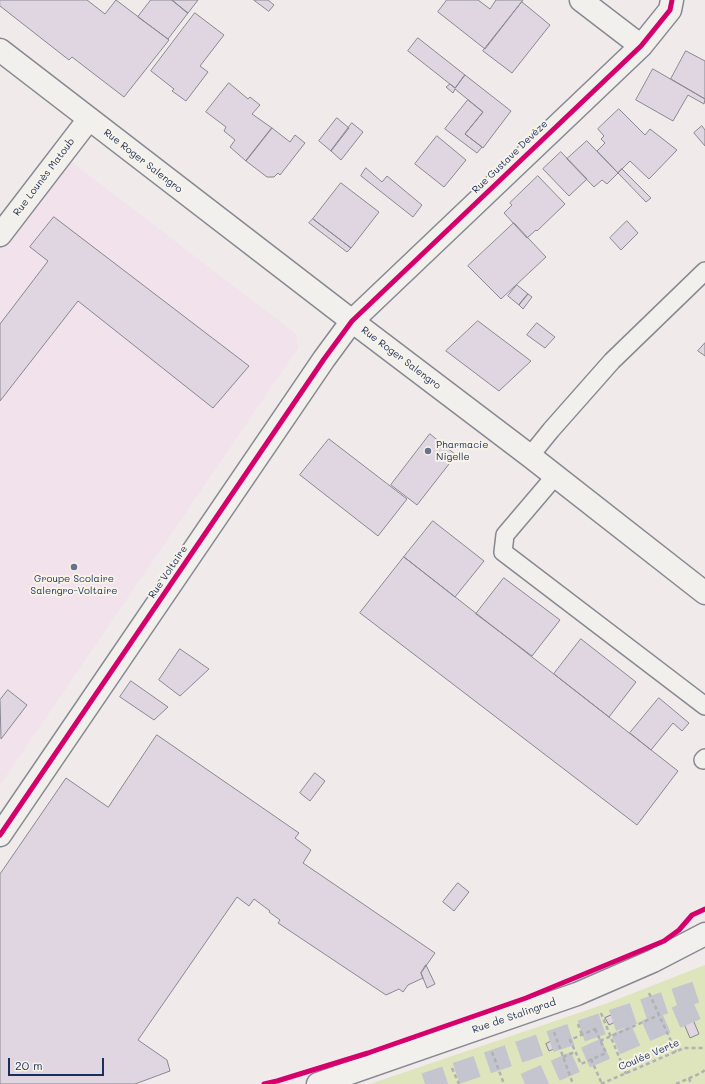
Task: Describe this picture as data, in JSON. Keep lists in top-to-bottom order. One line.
{"streets":{"main road":["Rue Gustave Devèze","Rue Roger Salengro","Rue Lounès Matoub","Rue Voltaire","Rue de Stalingrad"],"path":["Coulée Verte"]},"crossings":[["Rue Gustave Devèze","Rue Roger Salengro"],["Rue Gustave Devèze","Rue Voltaire"],["Rue Roger Salengro","Rue Lounès Matoub"],["Rue Roger Salengro","Rue Voltaire"]],"places":["Pharmacie Nigelle","Groupe Scolaire Salengro-Voltaire"],"scale_bar":"20 m"}
